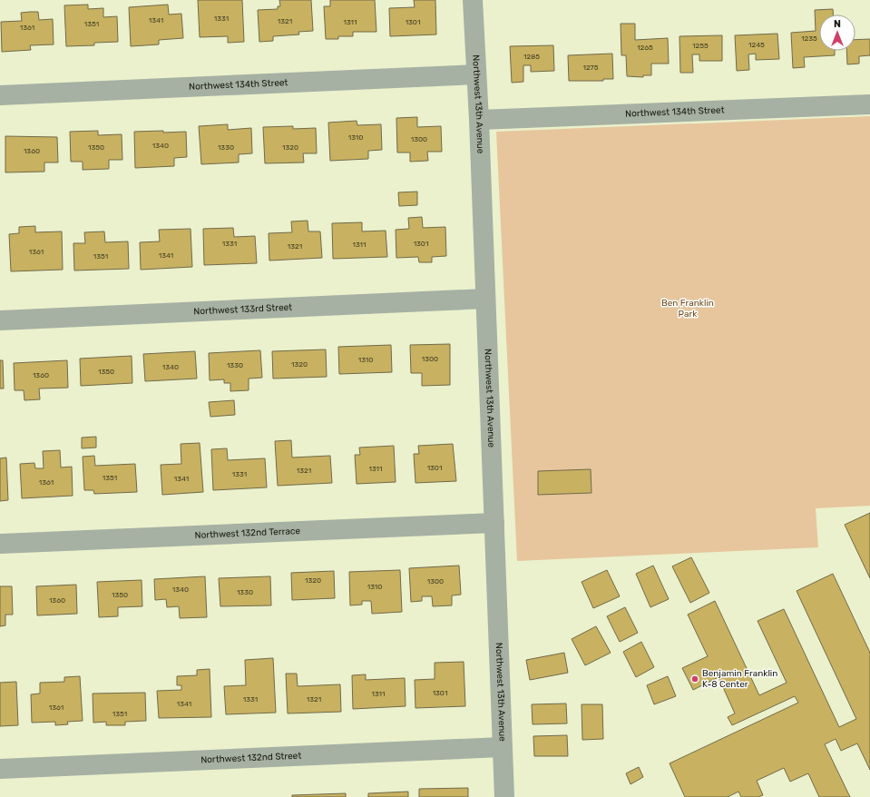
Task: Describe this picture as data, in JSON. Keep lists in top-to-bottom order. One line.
{"streets":{"street":["Northwest 134th Street","Northwest 13th Avenue","Northwest 133rd Street","Northwest 132nd Terrace","Northwest 132nd Street"]},"crossings":[["Northwest 134th Street","Northwest 13th Avenue"],["Northwest 13th Avenue","Northwest 133rd Street"],["Northwest 13th Avenue","Northwest 132nd Terrace"],["Northwest 13th Avenue","Northwest 132nd Street"]],"parks":["Ben Franklin Park"],"places":["Benjamin Franklin K-8 Center"],"house_numbers":["1331","1341","1321","1311","1301","1351","1361","1235","1245","1255","1265","1285","1275","1310","1300","1340","1350","1330","1320","1360","1331","1301","1311","1321","1361","1341","1351","1300","1310","1320","1330","1340","1350","1360","1301","1311","1321","1331","1351","1341","1361","1320","1300","1310","1340","1330","1350","1360","1301","1311","1331","1321","1341","1361","1351"],"north":"top"}
